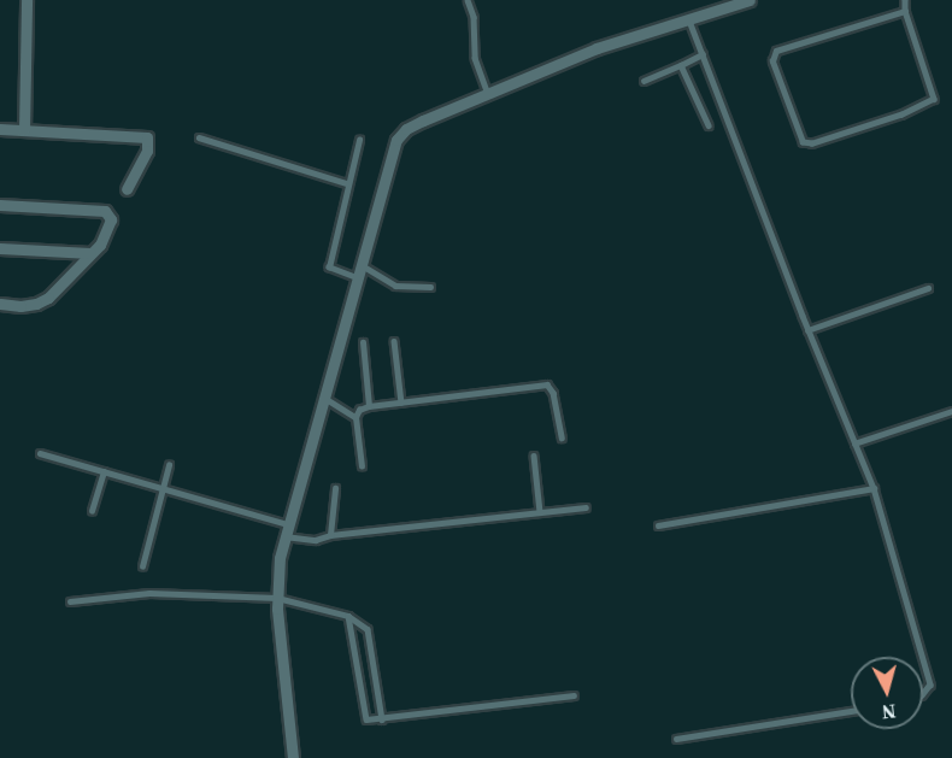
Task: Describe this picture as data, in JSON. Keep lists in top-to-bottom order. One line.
{"north":"bottom"}
